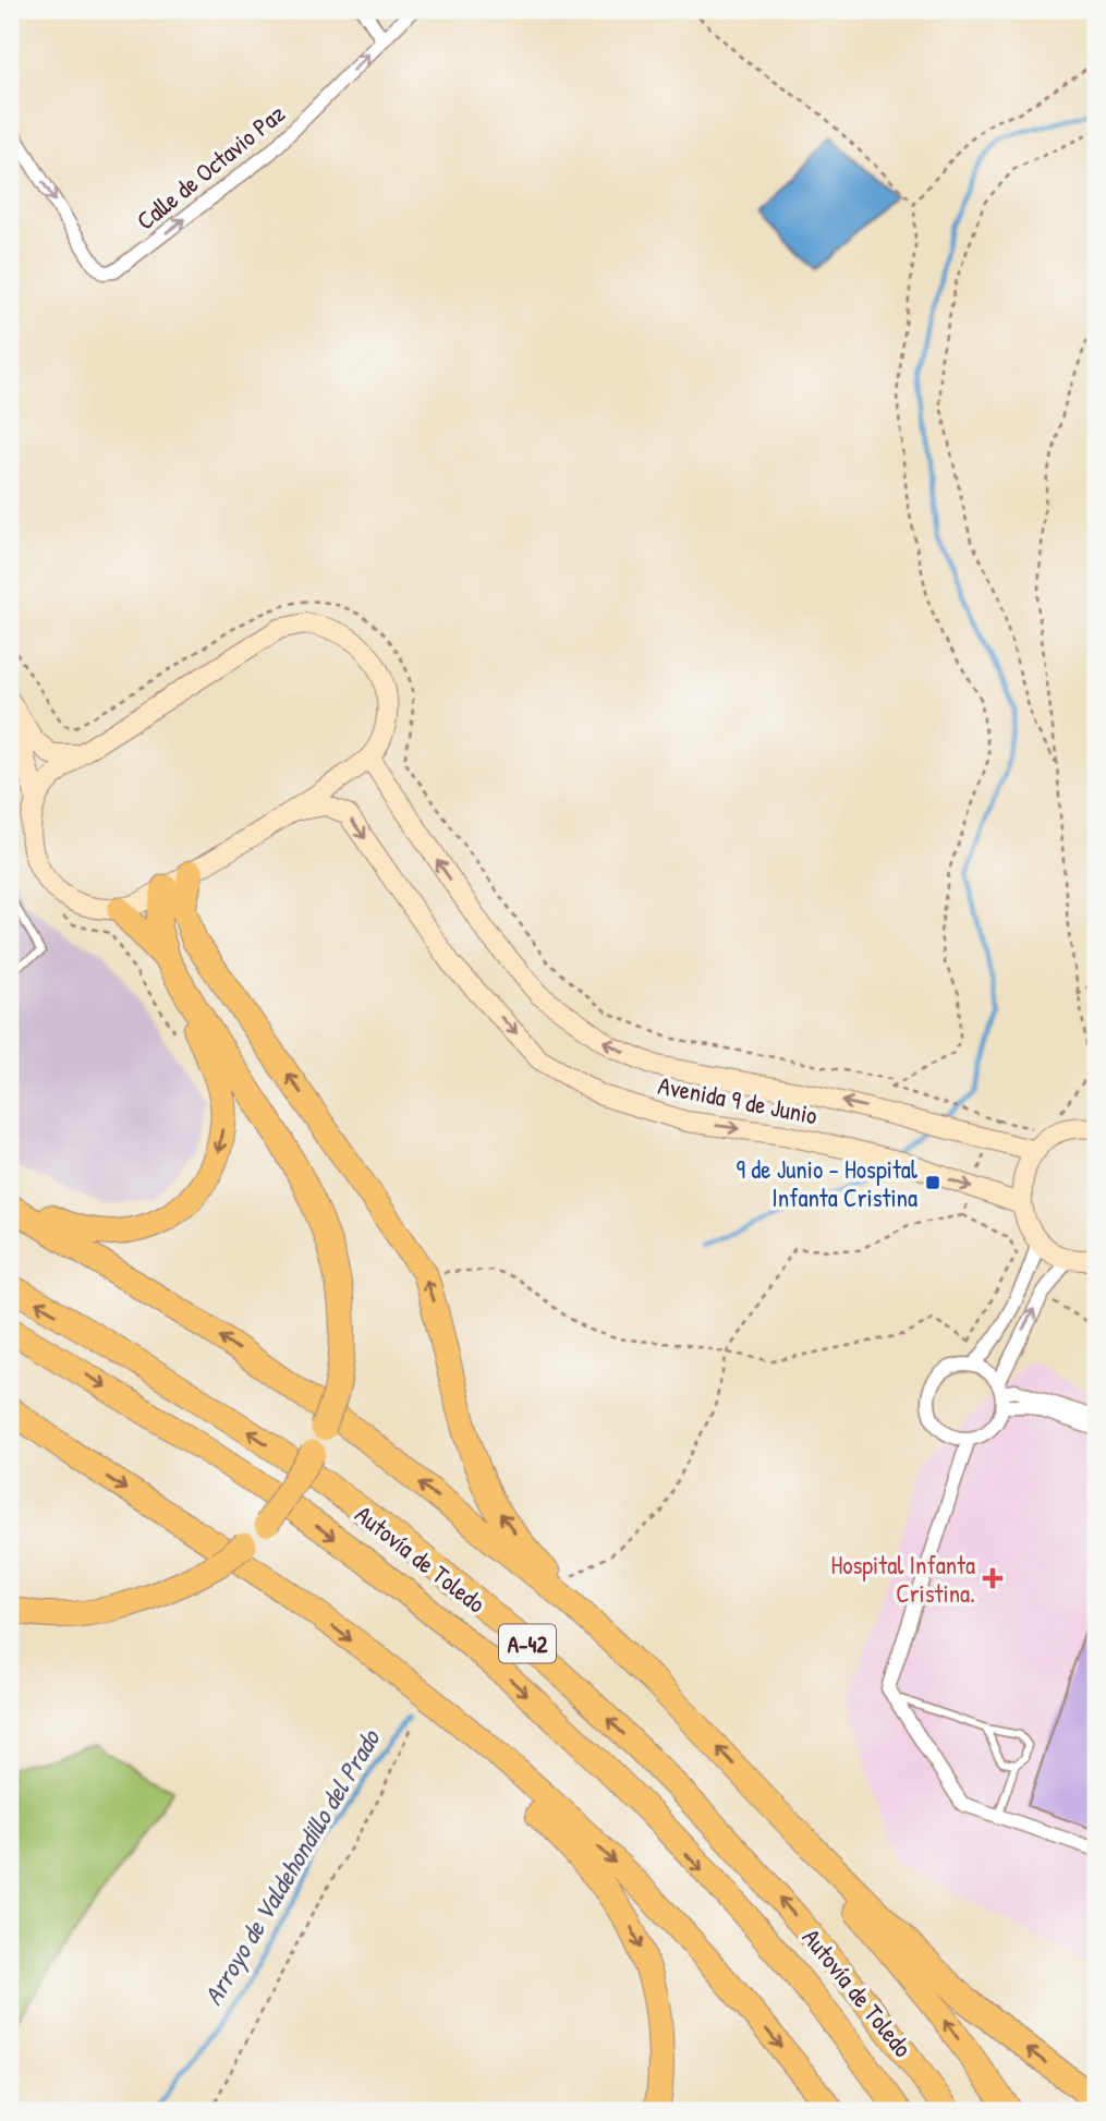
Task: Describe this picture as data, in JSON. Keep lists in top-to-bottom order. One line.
{"streets":{"highway":["Autovía de Toledo","A-42"],"main road":["Avenida 9 de Junio"],"street":["Calle de Octavio Paz"]},"water":["Arroyo de Valdehondillo del Prado"],"places":{"transit":["9 de Junio - Hospital Infanta Cristina"],"health":["Hospital Infanta Cristina."]}}
